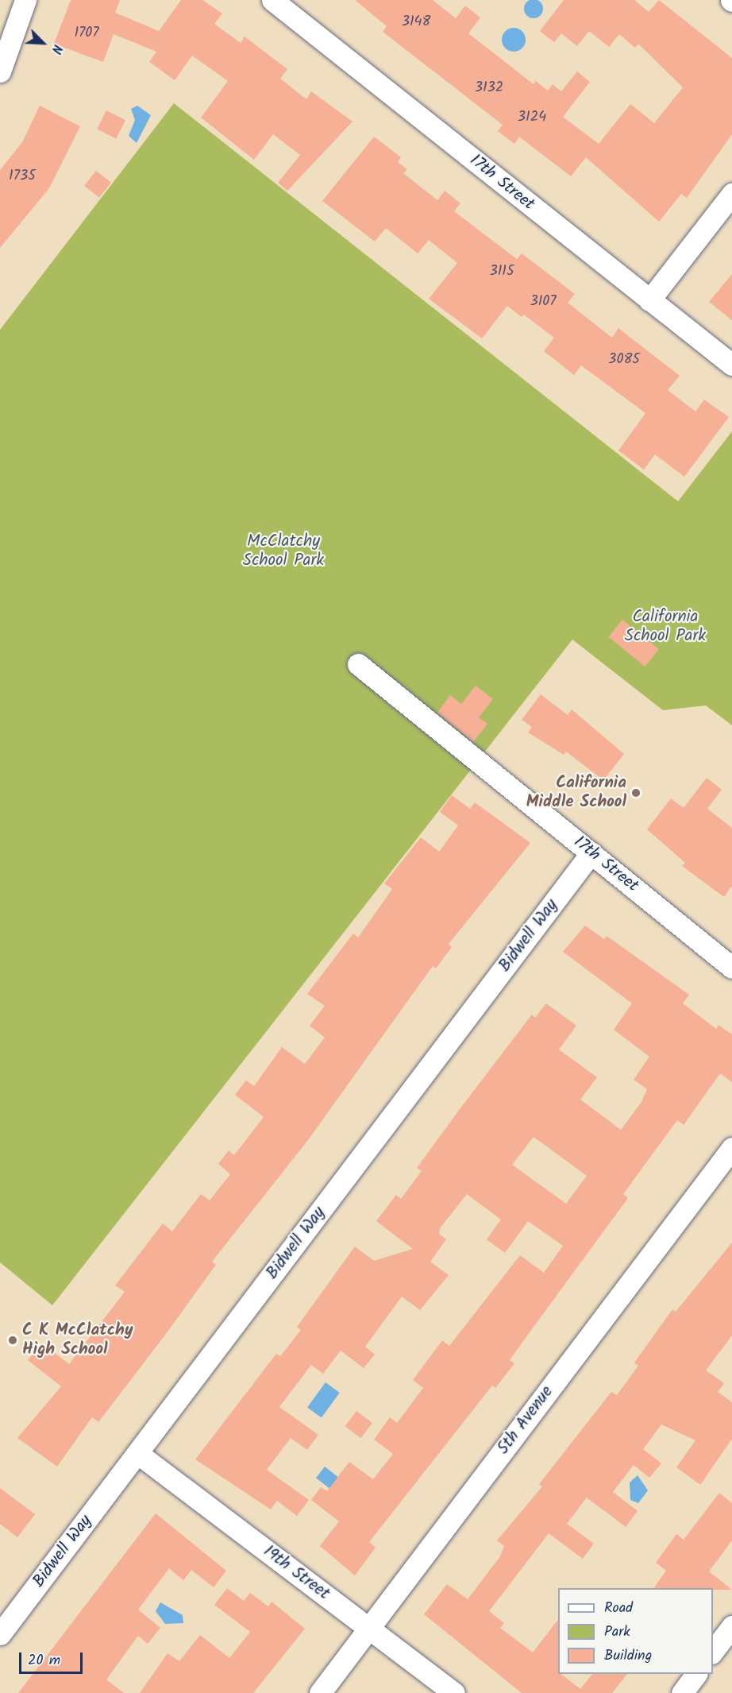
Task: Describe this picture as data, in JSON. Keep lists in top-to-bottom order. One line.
{"streets":{"street":["17th Street","Bidwell Way","5th Avenue","19th Street"]},"crossings":[["17th Street","Bidwell Way"],["Bidwell Way","19th Street"],["5th Avenue","19th Street"]],"parks":["McClatchy School Park","California School Park"],"places":["California Middle School","C K McClatchy High School"],"house_numbers":["3148","1707","3132","3124","1735","3115","3107","3085"],"legend":["Road","Park","Building"],"scale_bar":"20 m","north":"bottom right"}
